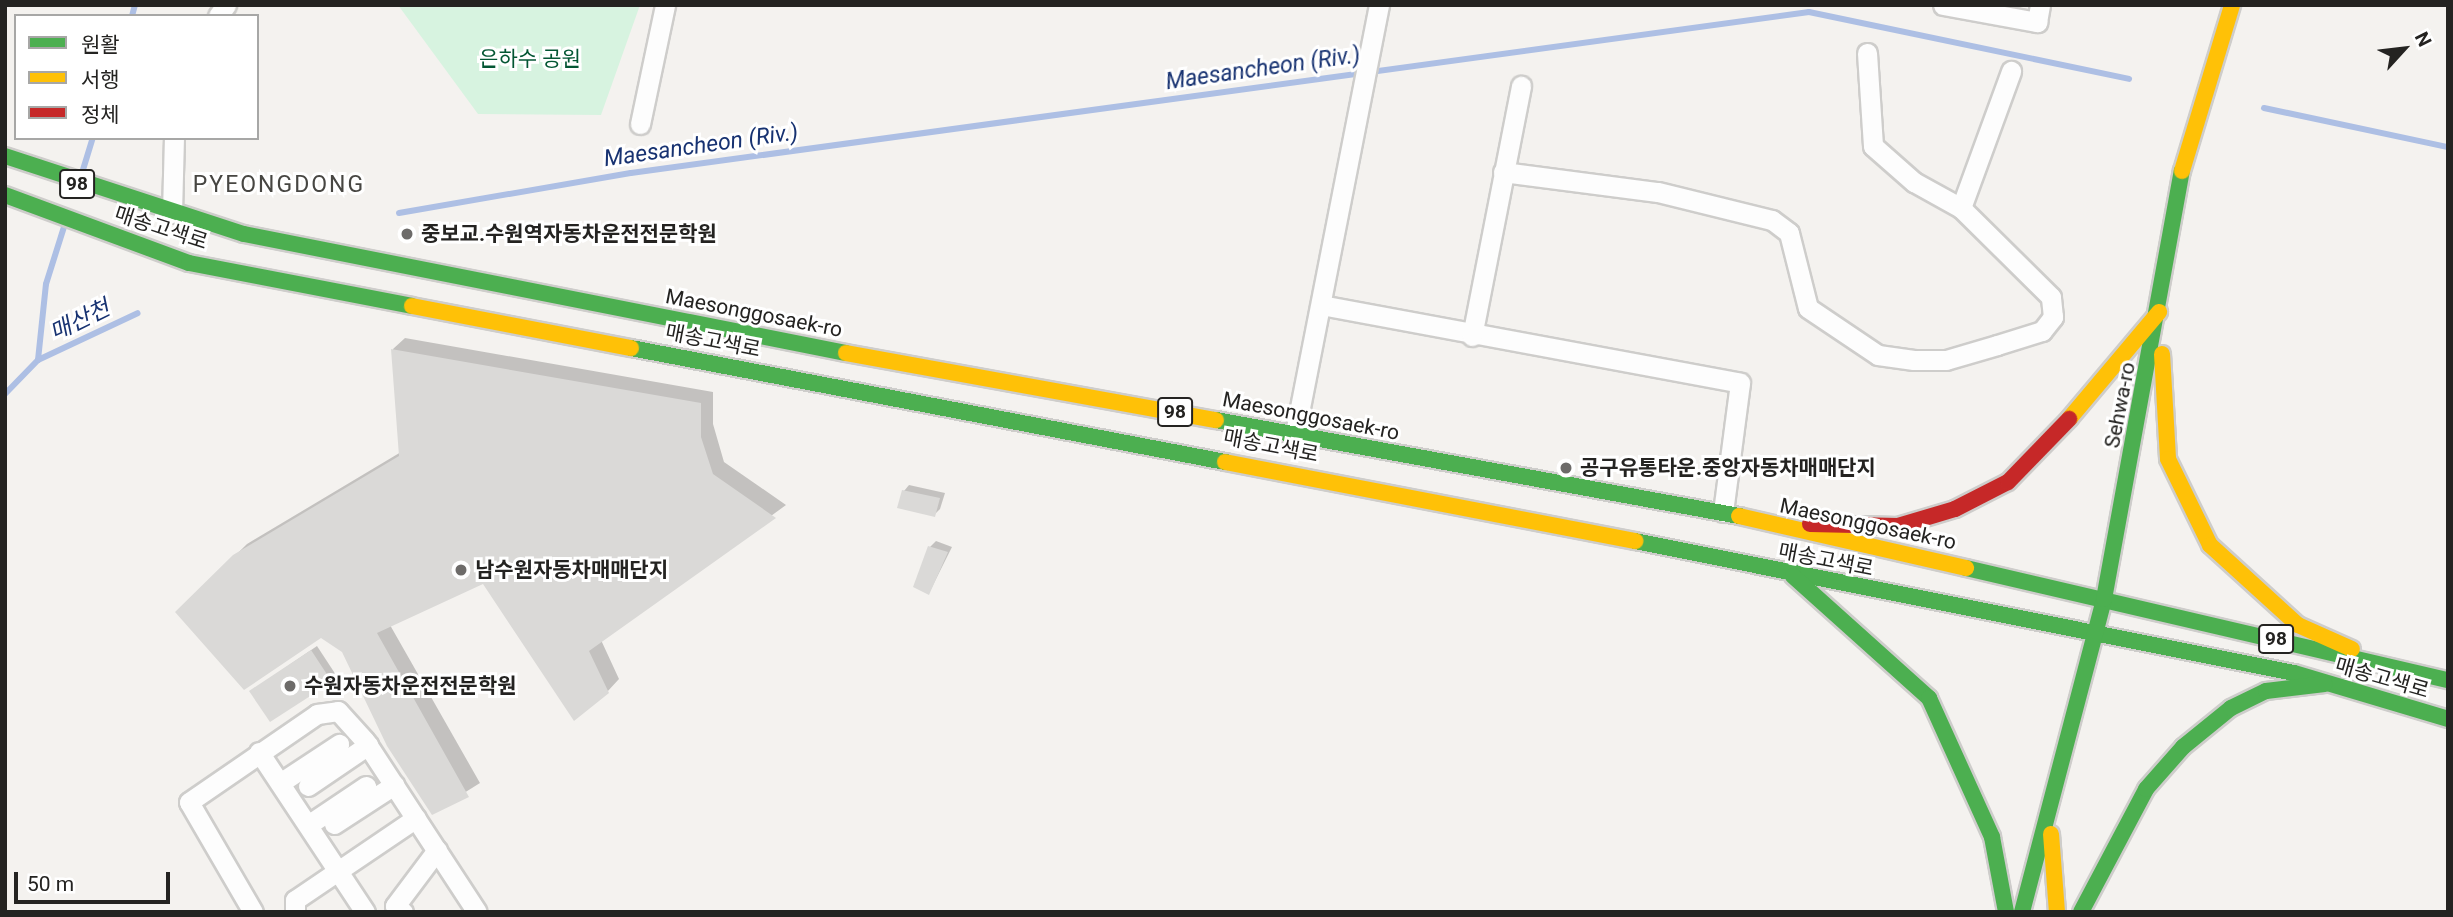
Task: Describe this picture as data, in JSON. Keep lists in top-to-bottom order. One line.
{"streets":{"main road":["98","매송고색로","Maesonggosaek-ro","Sehwa-ro"]},"crossings":[["매송고색로","Sehwa-ro"],["Maesonggosaek-ro","Sehwa-ro"]],"districts":["PYEONGDONG"],"water":["Maesancheon (Riv.)","매산천"],"parks":["은하수 공원"],"places":["중보교.수원역자동차운전전문학원","공구유통타운.중앙자동차매매단지","남수원자동차매매단지","수원자동차운전전문학원"],"legend":["원활","서행","정체"],"scale_bar":"50 m","north":"top right"}
